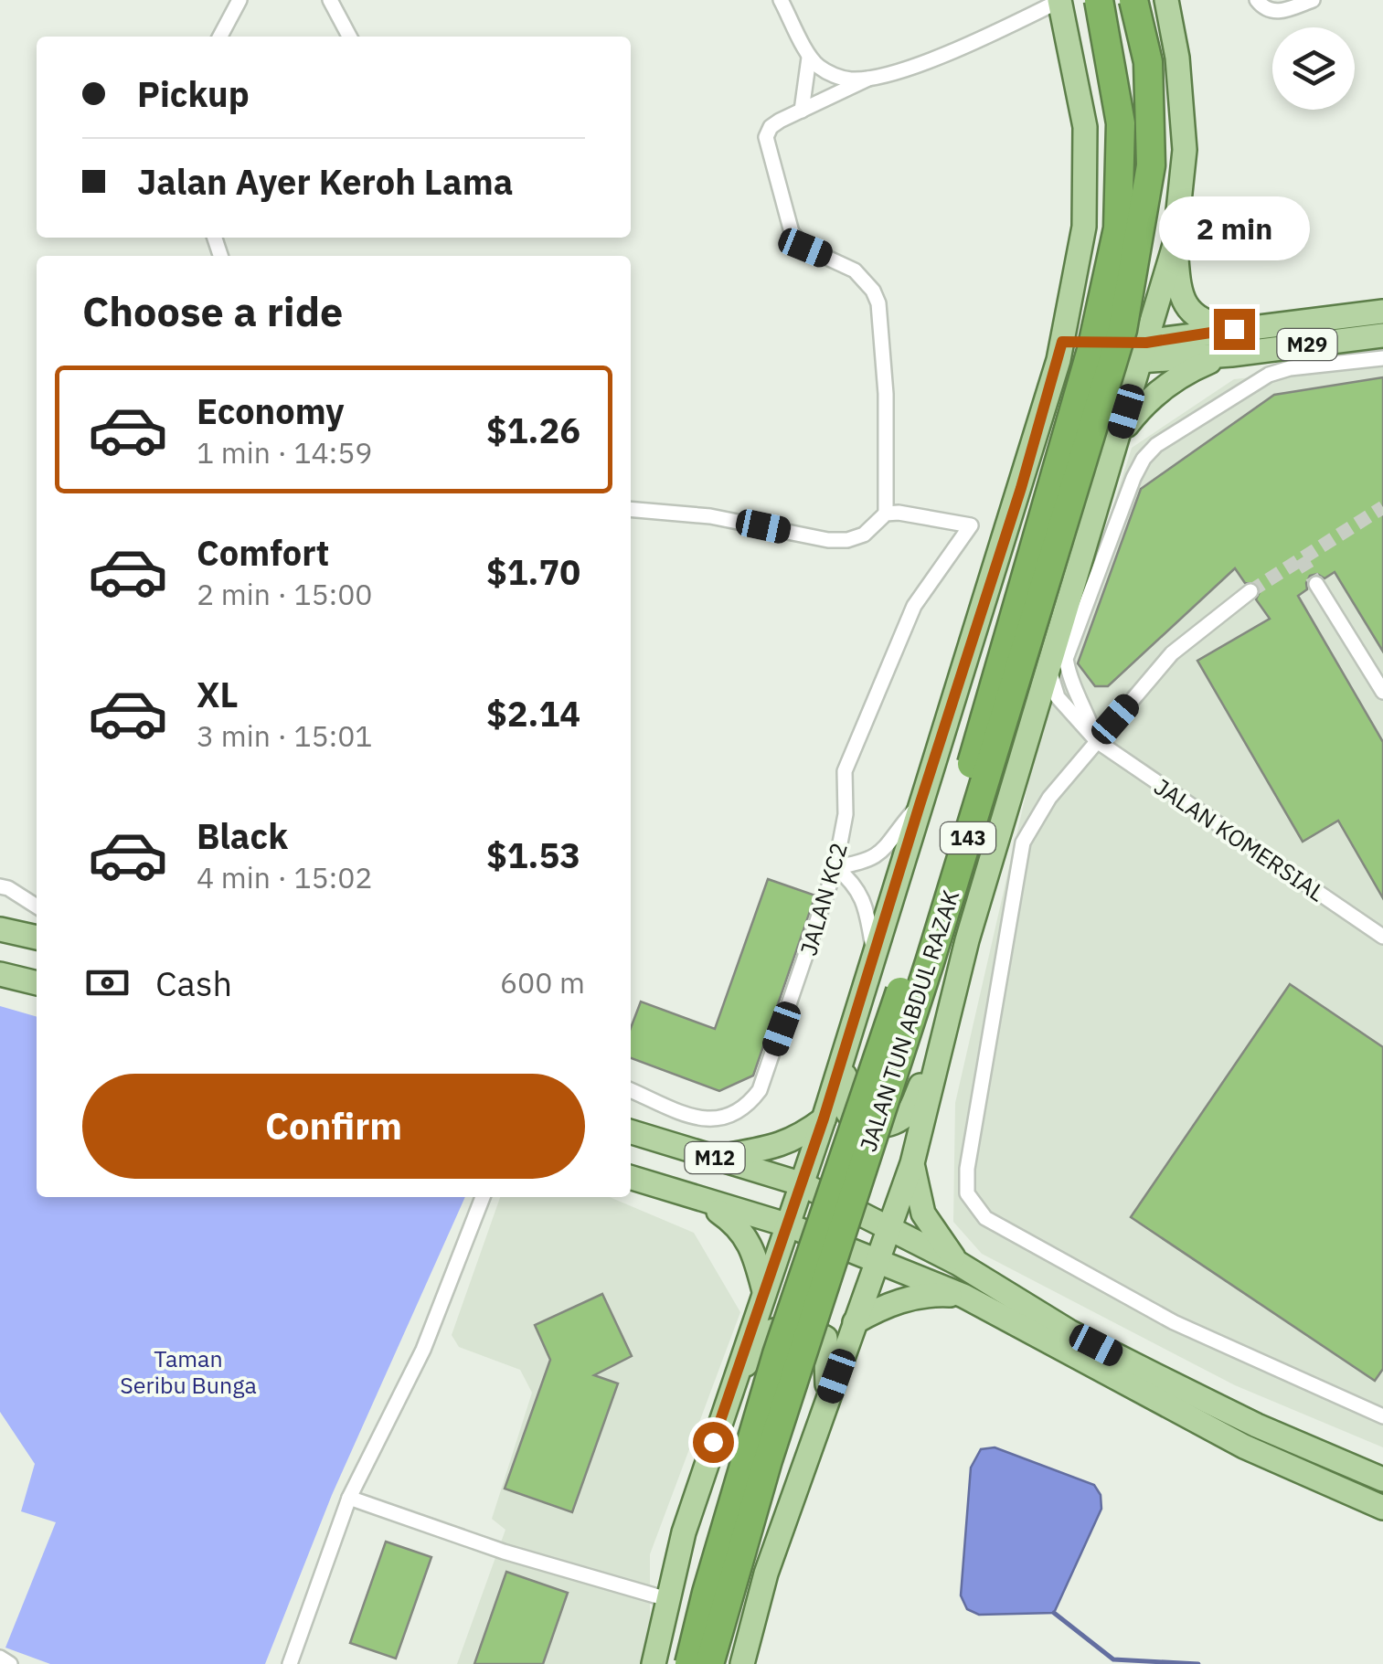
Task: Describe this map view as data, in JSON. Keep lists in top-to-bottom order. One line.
{"streets":{"highway":["143","JALAN TUN ABDUL RAZAK"],"main road":["M29","M12"],"street":["JALAN KOMERSIAL","JALAN KC2"]},"parks":["Taman Seribu Bunga"],"page":{"banner":["Pickup","Jalan Ayer Keroh Lama"],"bubble":"2 min","heading":"Choose a ride","list":[{"name":"Economy","note":"1 min · 14:59","value":"$1.26"},{"name":"Comfort","note":"2 min · 15:00","value":"$1.70"},{"name":"XL","note":"3 min · 15:01","value":"$2.14"},{"name":"Black","note":"4 min · 15:02","value":"$1.53"}],"pay":["Cash","600 m"],"buttons":"Confirm"}}
